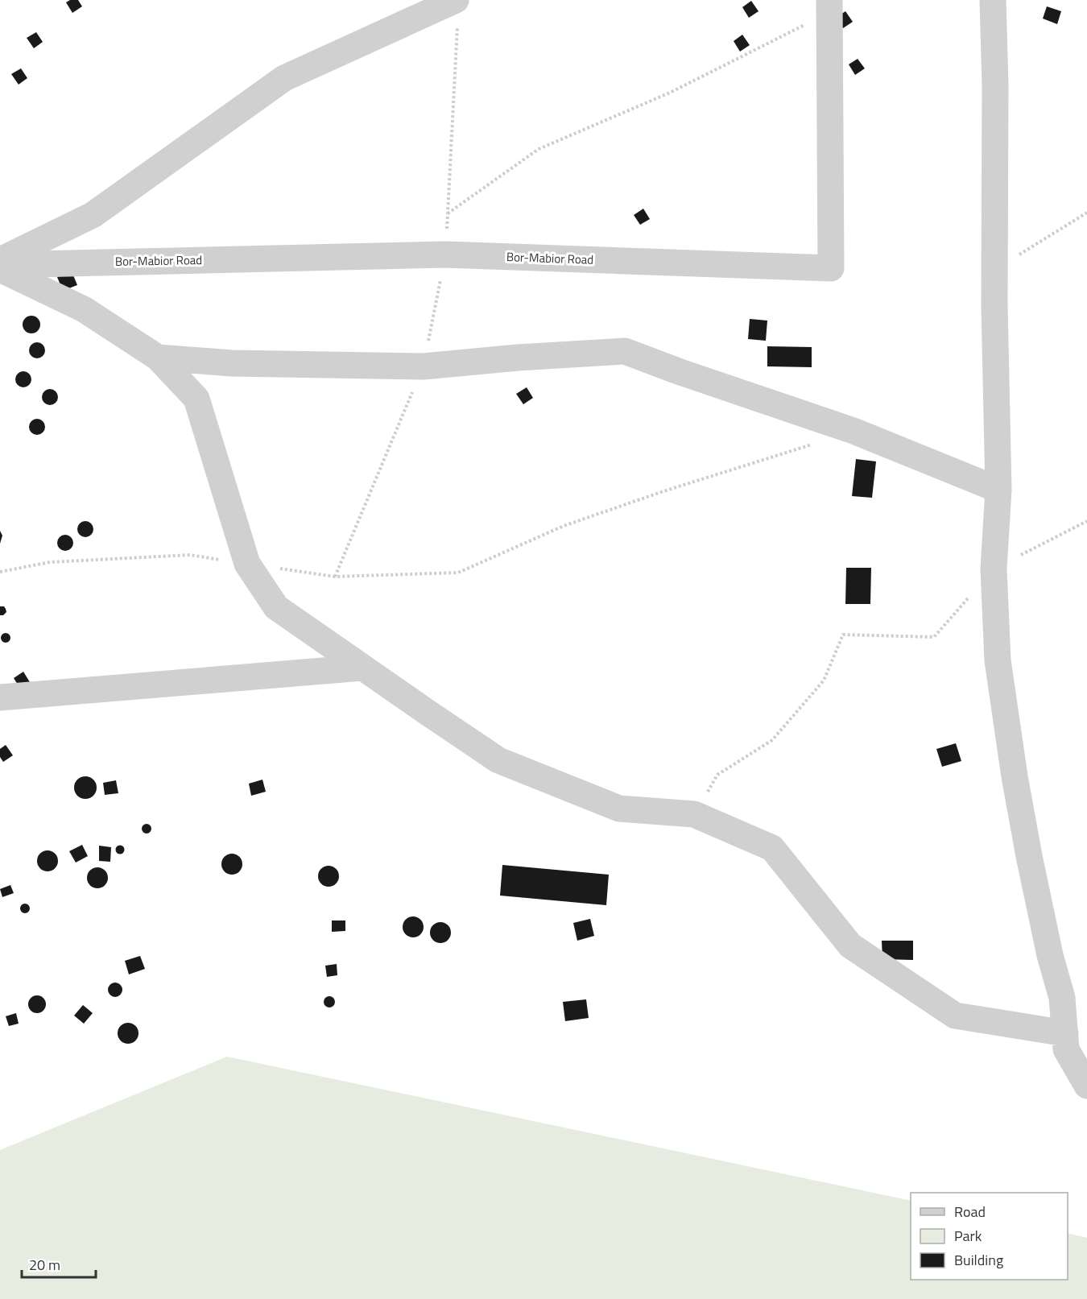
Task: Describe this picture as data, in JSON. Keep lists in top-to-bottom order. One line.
{"streets":{"street":["Bor-Mabior Road"]},"legend":["Road","Park","Building"],"scale_bar":"20 m"}
